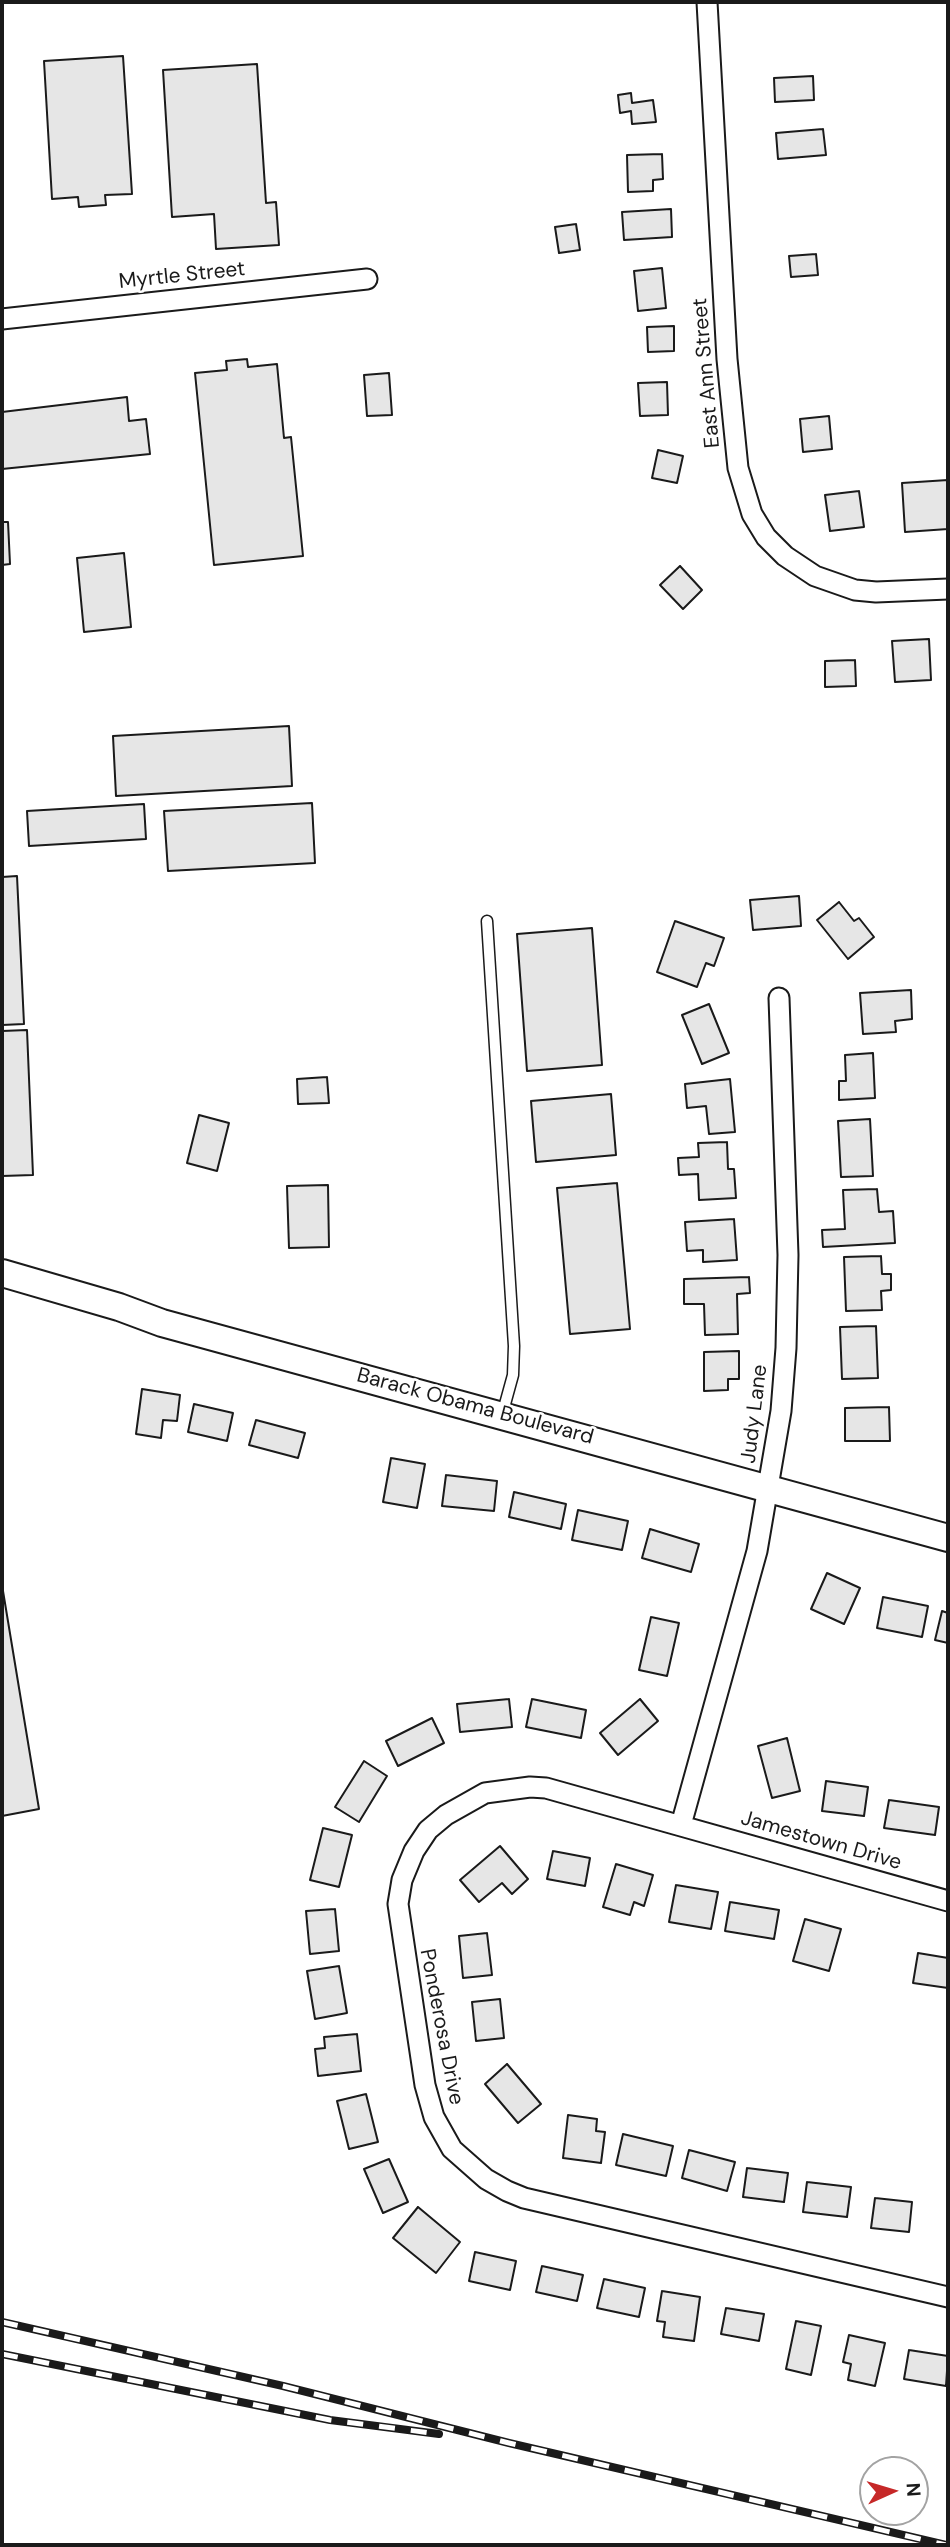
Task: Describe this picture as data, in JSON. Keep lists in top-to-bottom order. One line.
{"streets":{"main road":["Barack Obama Boulevard"],"street":["Myrtle Street","East Ann Street","Judy Lane","Jamestown Drive","Ponderosa Drive"]},"crossings":[["Barack Obama Boulevard","Judy Lane"],["Judy Lane","Jamestown Drive"],["Judy Lane","Ponderosa Drive"],["Jamestown Drive","Ponderosa Drive"]],"north":"right"}
